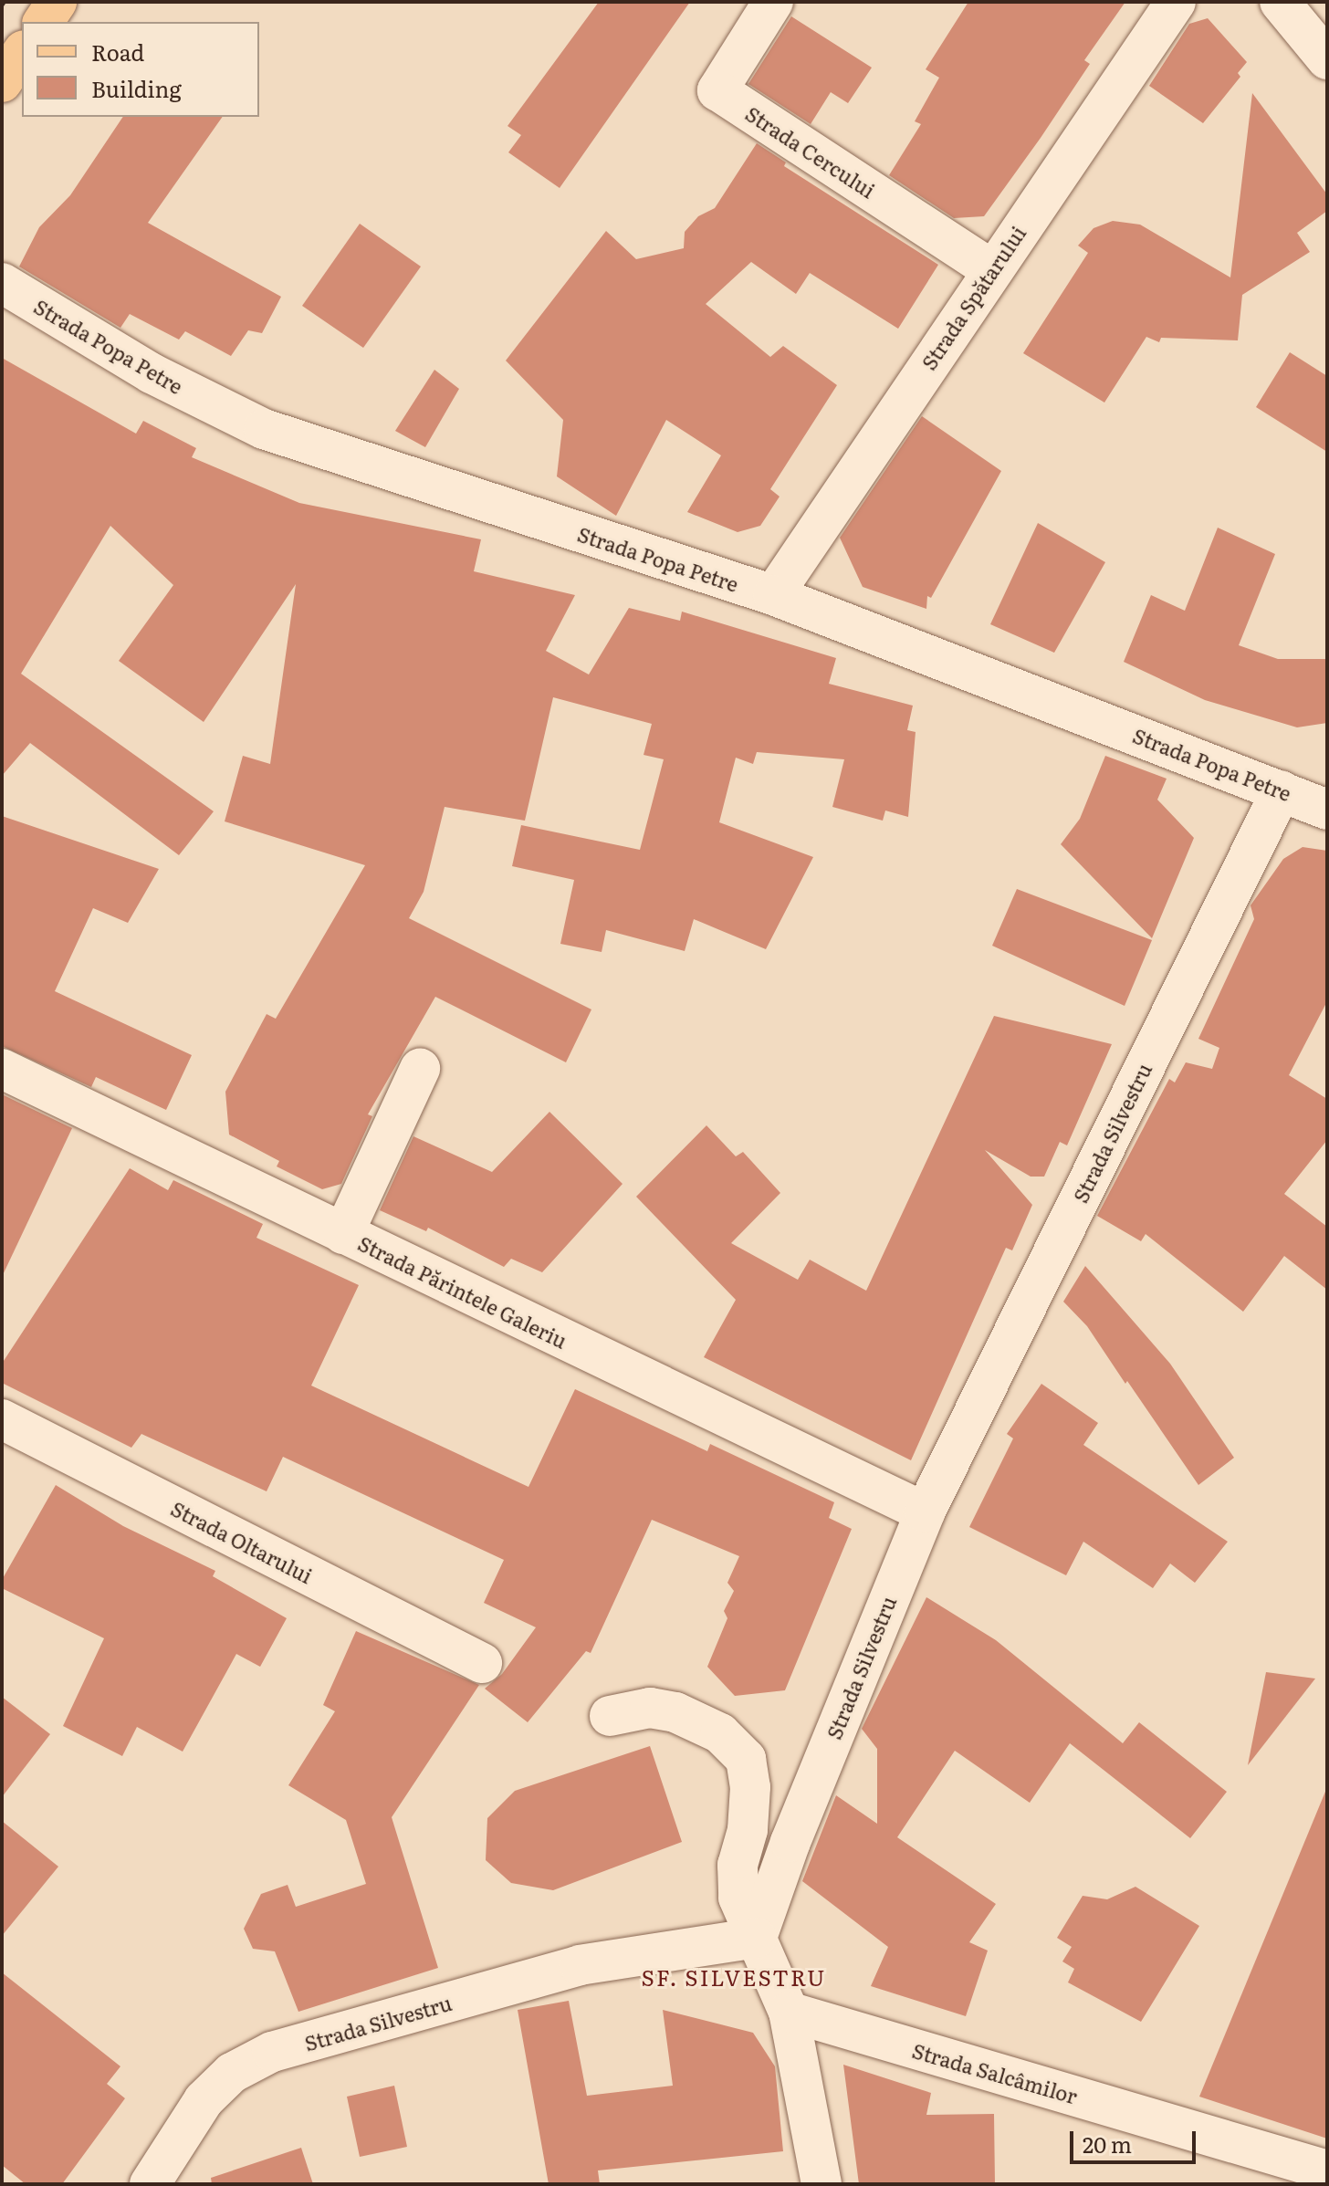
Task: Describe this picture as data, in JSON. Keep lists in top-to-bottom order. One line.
{"streets":{"street":["Strada Cercului","Strada Spătarului","Strada Popa Petre","Strada Silvestru","Strada Părintele Galeriu","Strada Oltarului","Strada Salcâmilor"]},"crossings":[["Strada Cercului","Strada Spătarului"],["Strada Spătarului","Strada Popa Petre"],["Strada Popa Petre","Strada Silvestru"],["Strada Silvestru","Strada Părintele Galeriu"]],"districts":["SF. SILVESTRU"],"legend":["Road","Building"],"scale_bar":"20 m"}
